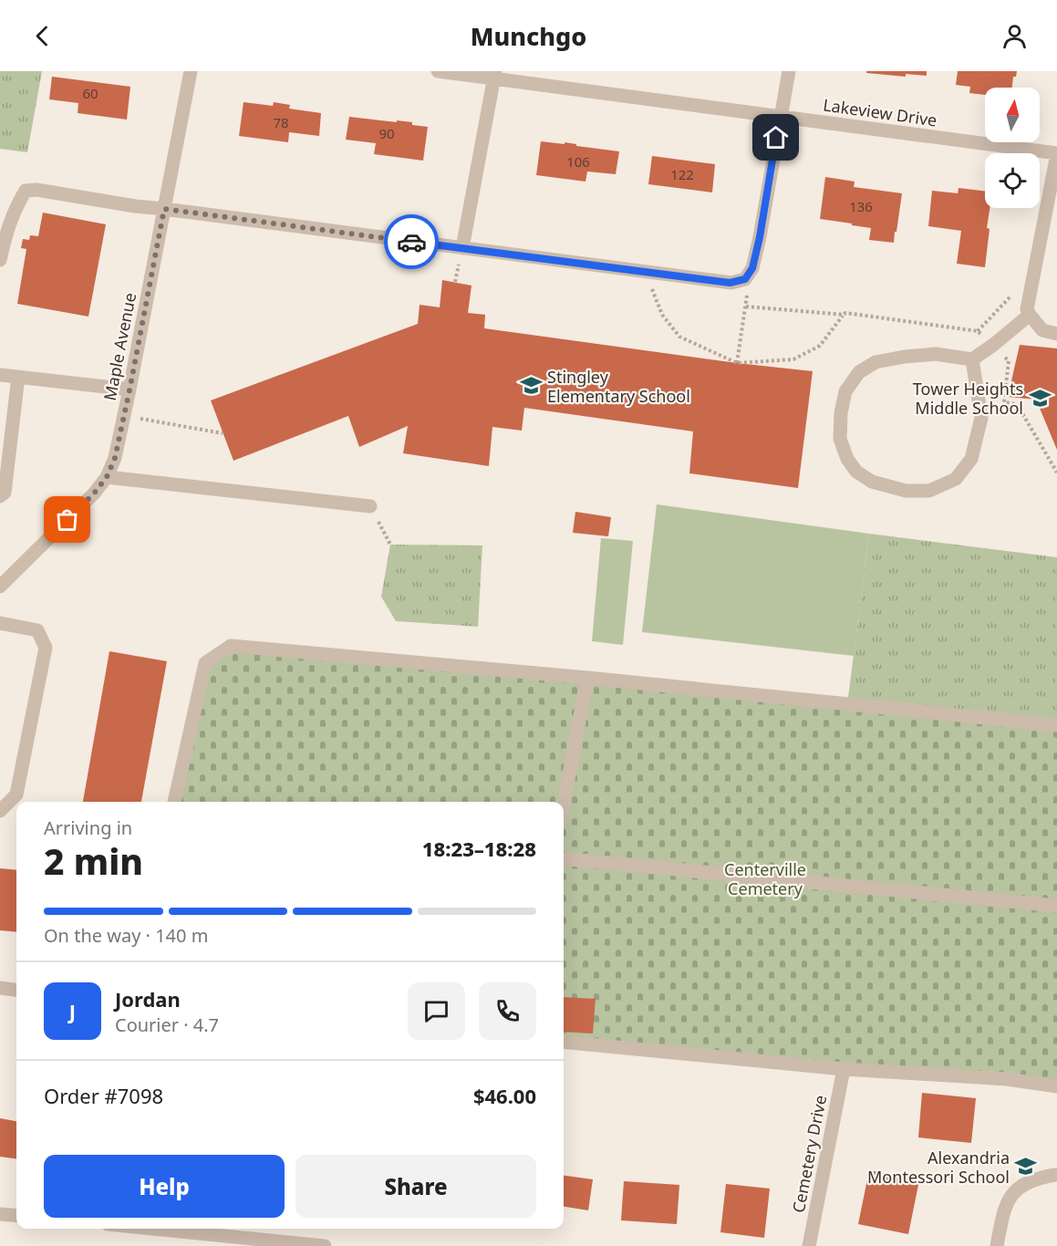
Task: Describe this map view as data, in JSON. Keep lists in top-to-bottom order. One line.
{"streets":{"street":["Lakeview Drive","Maple Avenue","Cemetery Drive"]},"parks":["Centerville Cemetery"],"places":{"school or university":["Stingley Elementary School","Tower Heights Middle School","Alexandria Montessori School"]},"house_numbers":["60","78","90","106","122","136"],"north":"top","page":{"header":"Munchgo","heading":["2 min","Arriving in","18:23–18:28"],"panel":["Jordan","Courier · 4.7","Order #7098","$46.00"],"bar":"On the way · 140 m","round":"J","buttons":["Help","Share"]}}
